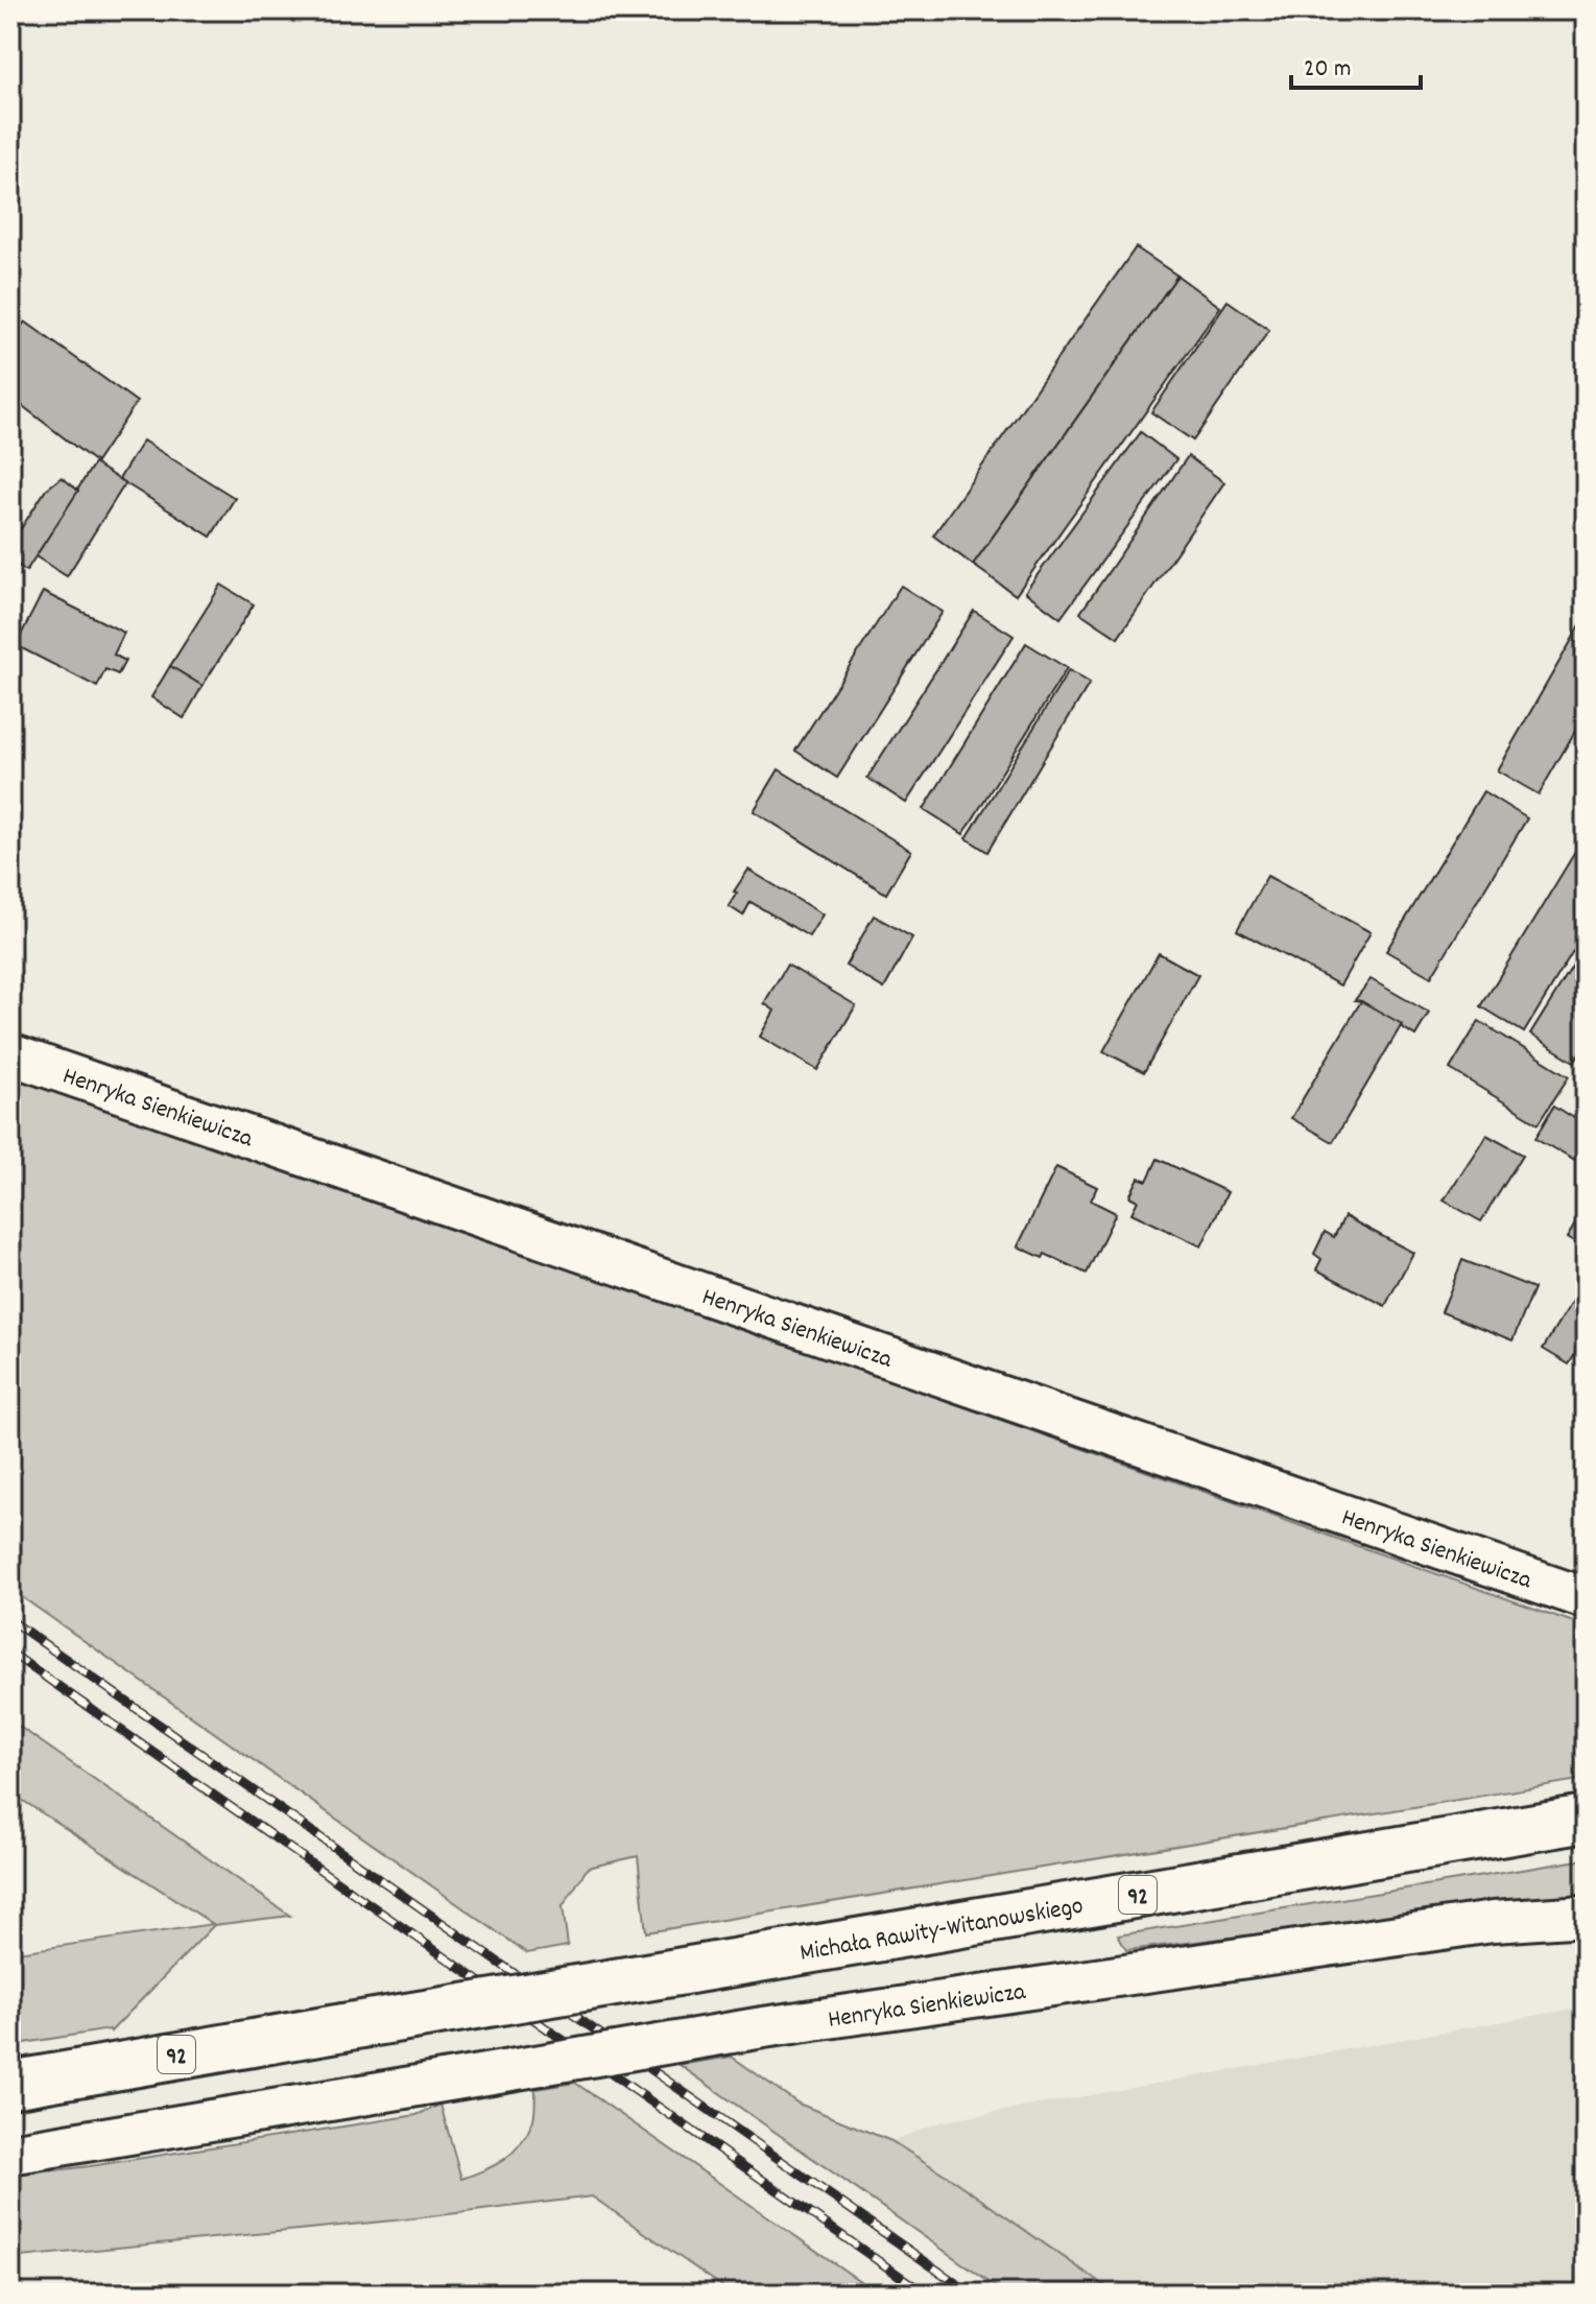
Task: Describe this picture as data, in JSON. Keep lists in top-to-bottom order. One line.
{"streets":{"main road":["92","Michała Rawity-Witanowskiego"],"street":["Henryka Sienkiewicza"]},"scale_bar":"20 m"}
